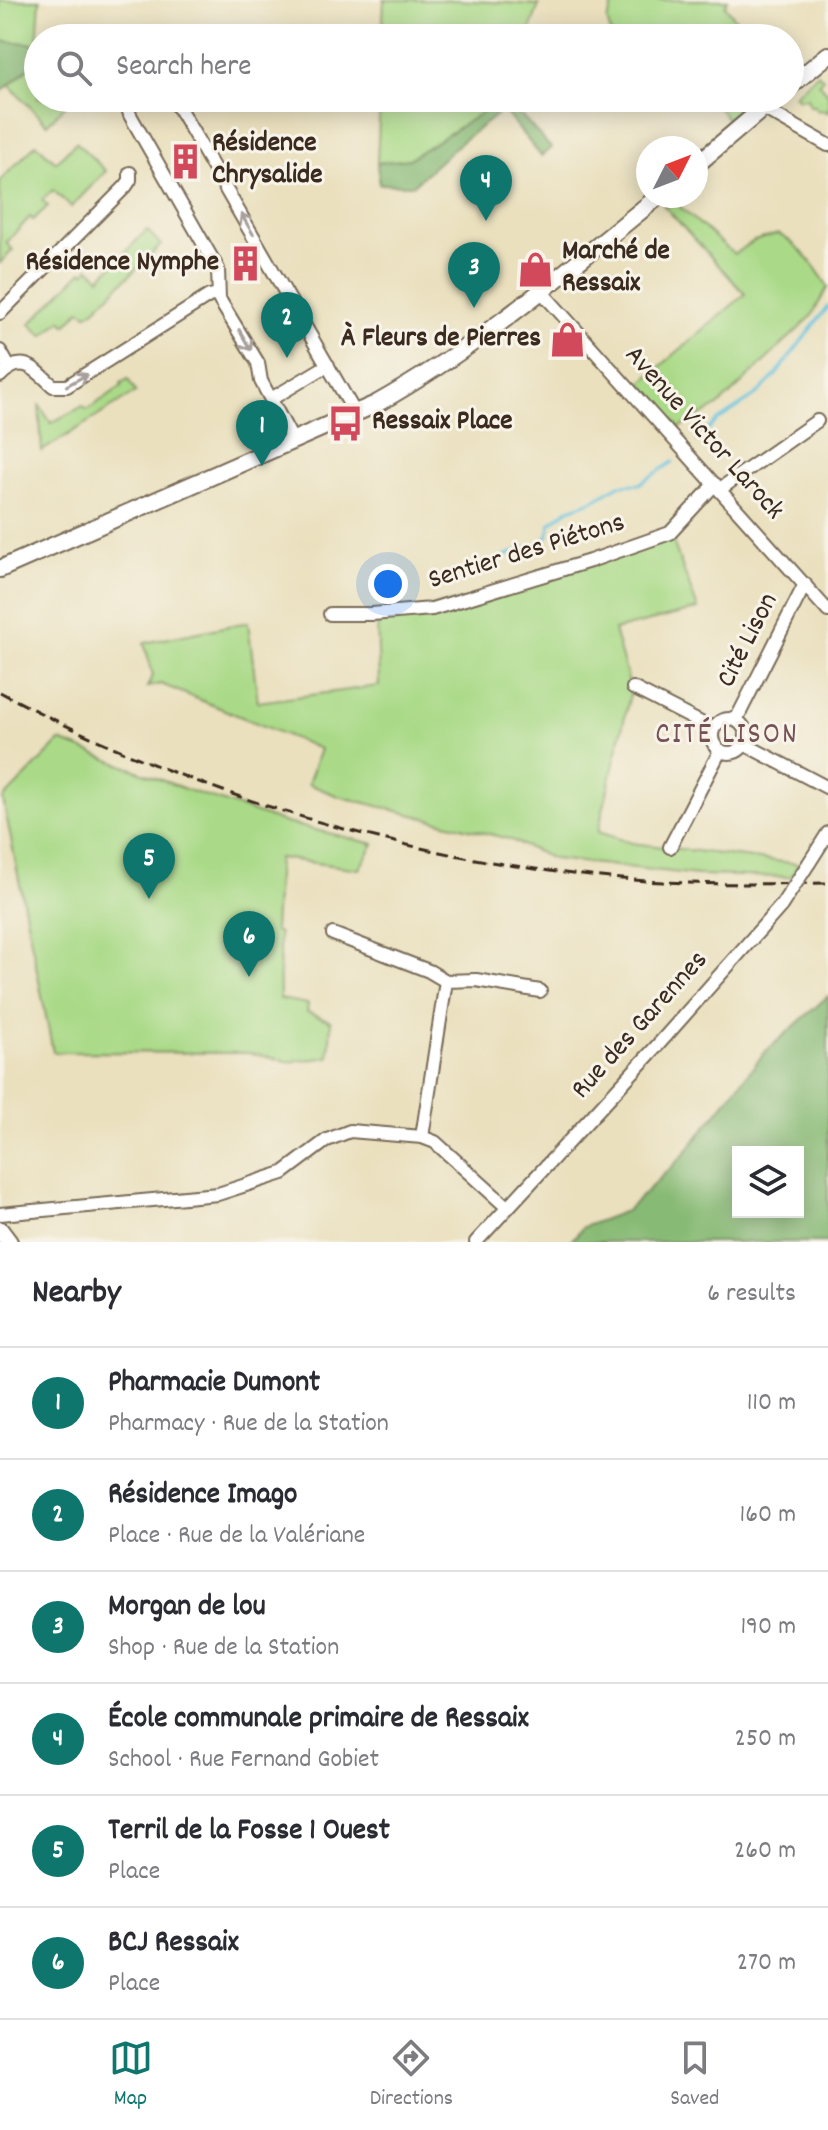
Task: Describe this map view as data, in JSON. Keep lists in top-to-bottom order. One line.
{"streets":{"street":["Avenue Victor Larock","Sentier des Piétons","Cité Lison","Rue des Garennes"]},"crossings":[["Avenue Victor Larock","Sentier des Piétons"],["Avenue Victor Larock","Cité Lison"]],"districts":["CITÉ LISON"],"places":{"building":["Résidence Chrysalide","Résidence Nymphe"],"shop":["Marché de Ressaix","À Fleurs de Pierres"],"bus stop":["Ressaix Place"]},"north":"top right","page":{"search":"Search here","pins":["4","3","2","1","5","6"],"heading":["Nearby","6 results"],"list":[{"mark":"1","name":"Pharmacie Dumont","note":"Pharmacy · Rue de la Station","value":"110 m"},{"mark":"2","name":"Résidence Imago","note":"Place · Rue de la Valériane","value":"160 m"},{"mark":"3","name":"Morgan de lou","note":"Shop · Rue de la Station","value":"190 m"},{"mark":"4","name":"École communale primaire de Ressaix","note":"School · Rue Fernand Gobiet","value":"250 m"},{"mark":"5","name":"Terril de la Fosse 1 Ouest","note":"Place","value":"260 m"},{"mark":"6","name":"BCJ Ressaix","note":"Place","value":"270 m"}],"nav":["Map","Directions","Saved"]}}
